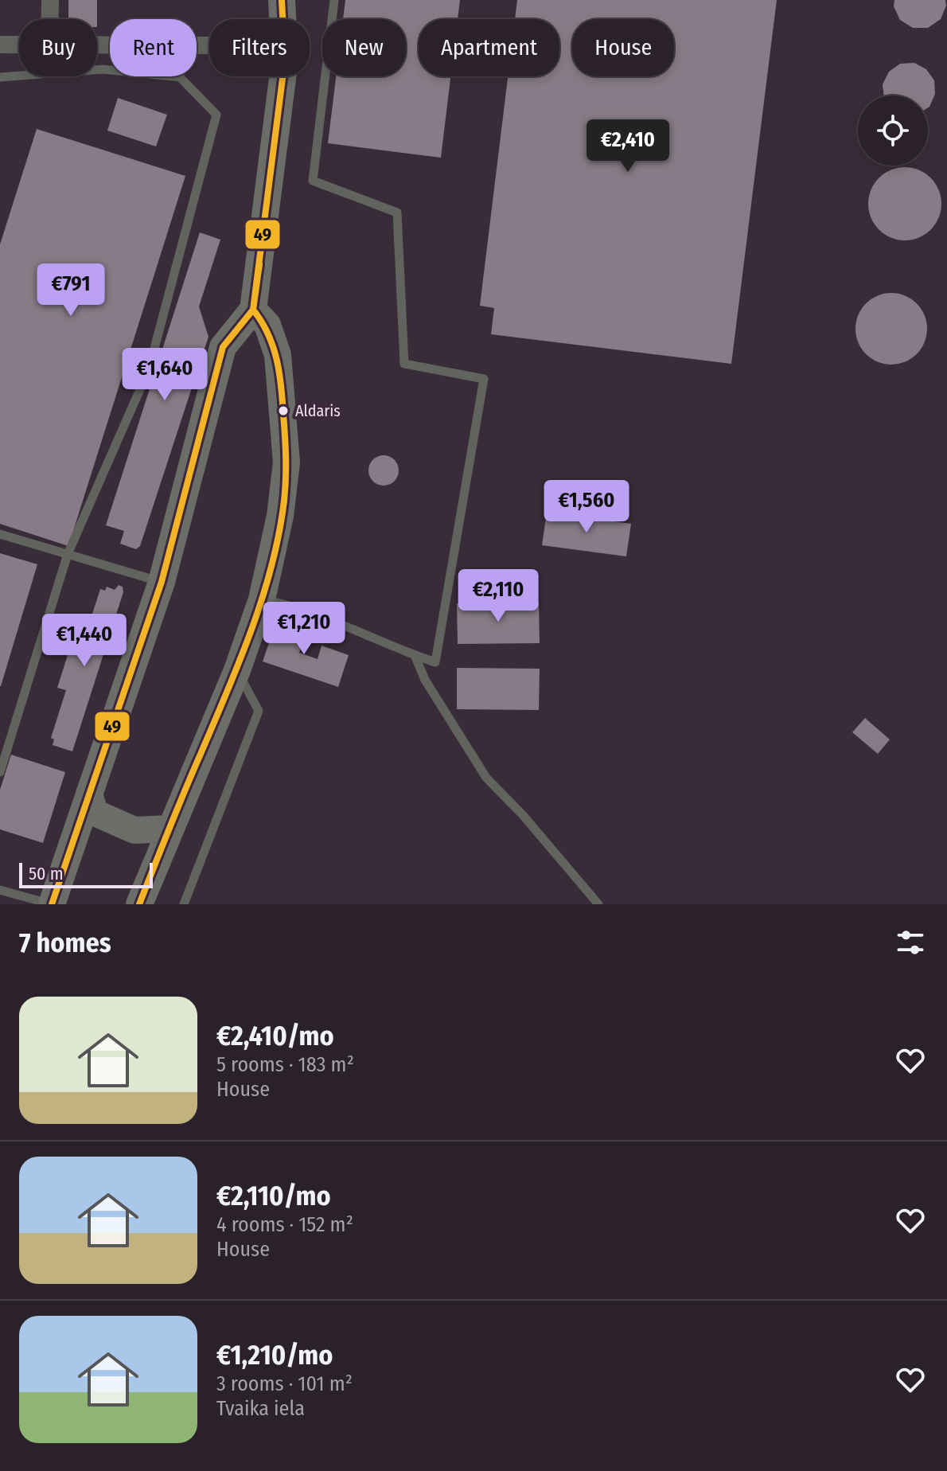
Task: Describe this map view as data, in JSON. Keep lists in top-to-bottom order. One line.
{"places":["Aldaris"],"lines":["transit line 49"],"scale_bar":"50 m","page":{"chip":["Buy","Rent","Filters","New","Apartment","House"],"price":["€2,410","€791","€1,640","€1,560","€2,110","€1,210","€1,440"],"scale":"50 m","heading":"7 homes","list":[{"name":"€2,410/mo","note":"5 rooms · 183 m² · House"},{"name":"€2,110/mo","note":"4 rooms · 152 m² · House"},{"name":"€1,210/mo","note":"3 rooms · 101 m² · Tvaika iela"}]}}
